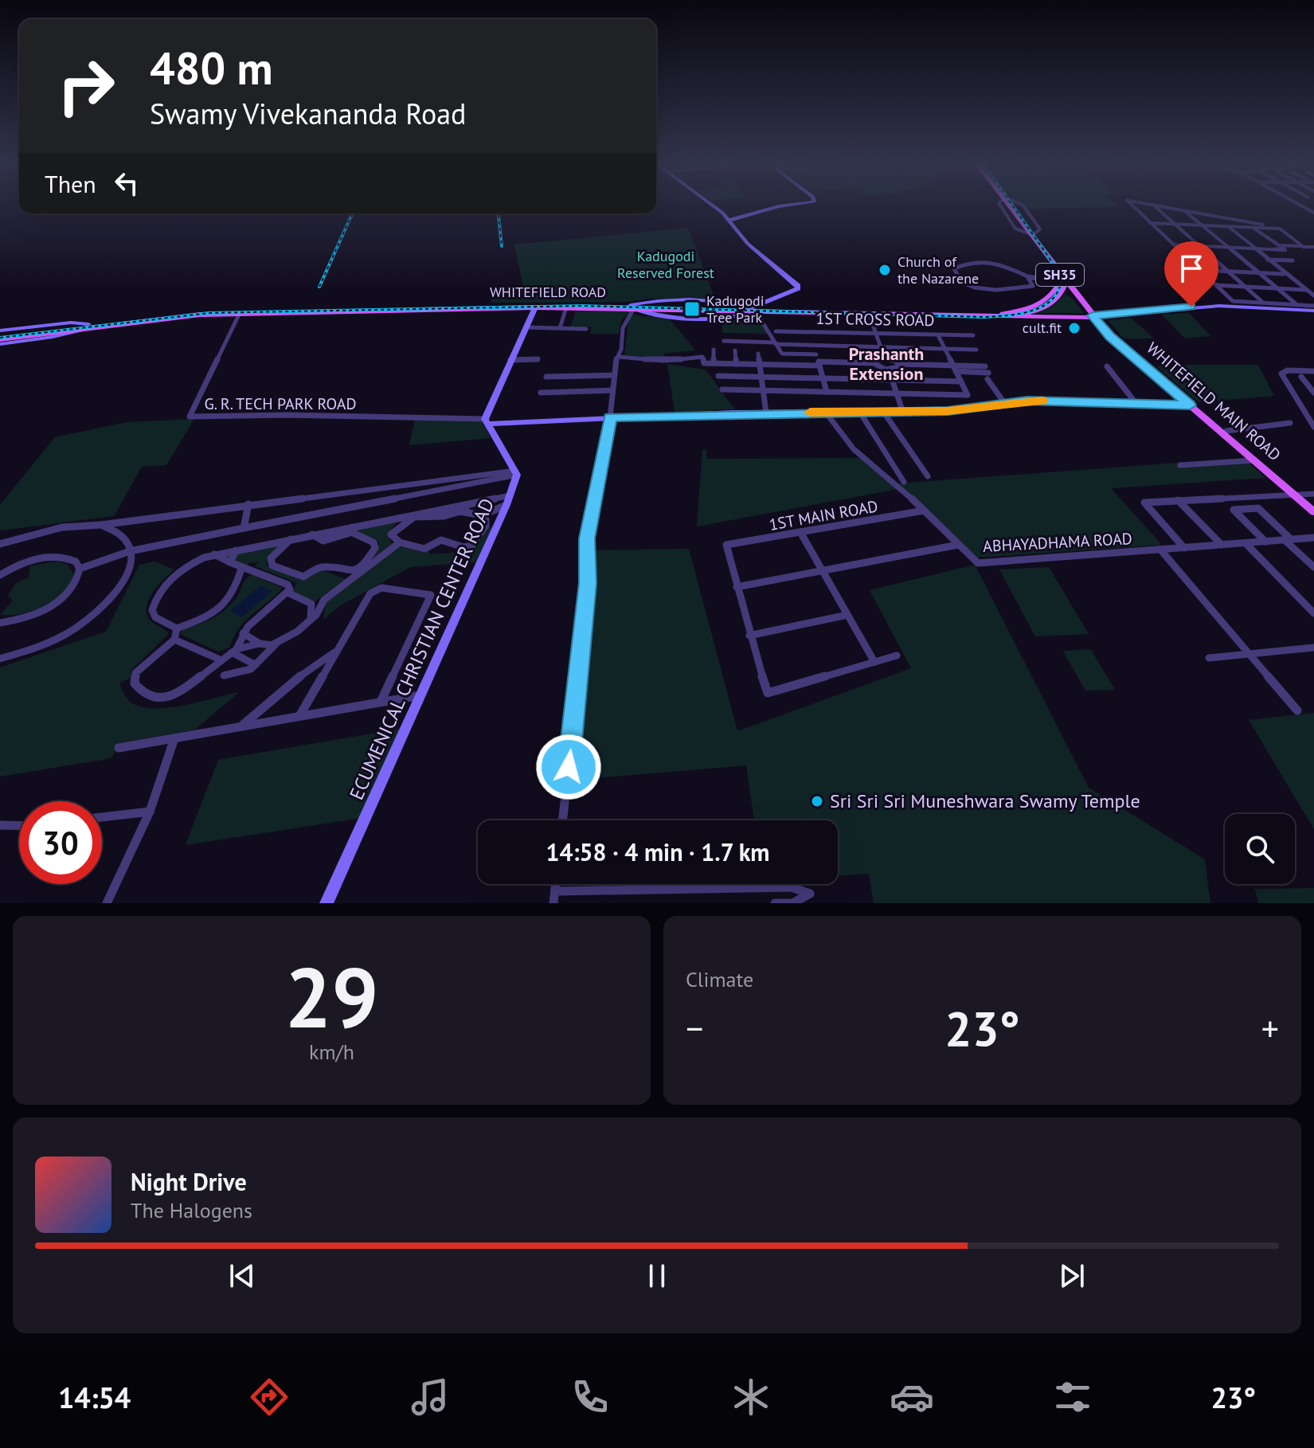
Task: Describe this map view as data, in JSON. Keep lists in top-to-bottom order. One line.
{"streets":{"main road":["SH35","WHITEFIELD ROAD","WHITEFIELD MAIN ROAD"],"street":["1ST CROSS ROAD","G. R. TECH PARK ROAD","1ST MAIN ROAD","ABHAYADHAMA ROAD","ECUMENICAL CHRISTIAN CENTER ROAD"]},"crossings":[["SH35","WHITEFIELD ROAD"],["SH35","WHITEFIELD MAIN ROAD"],["WHITEFIELD ROAD","WHITEFIELD MAIN ROAD"],["WHITEFIELD ROAD","G. R. TECH PARK ROAD"],["1ST MAIN ROAD","ABHAYADHAMA ROAD"]],"districts":["Prashanth Extension"],"parks":["Kadugodi Reserved Forest"],"places":{"other":["Church of the Nazarene","cult.fit","Sri Sri Sri Muneshwara Swamy Temple"],"transit":["Kadugodi Tree Park"]},"page":{"turn":["480 m","Swamy Vivekananda Road"],"then":"Then","limit":"30","trip":"14:58 · 4 min · 1.7 km","tile":[["29","km/h"],"Climate"],"heat":["−","23°","+"],"song":["Night Drive","The Halogens"],"tabs":["14:54","23°"]}}
